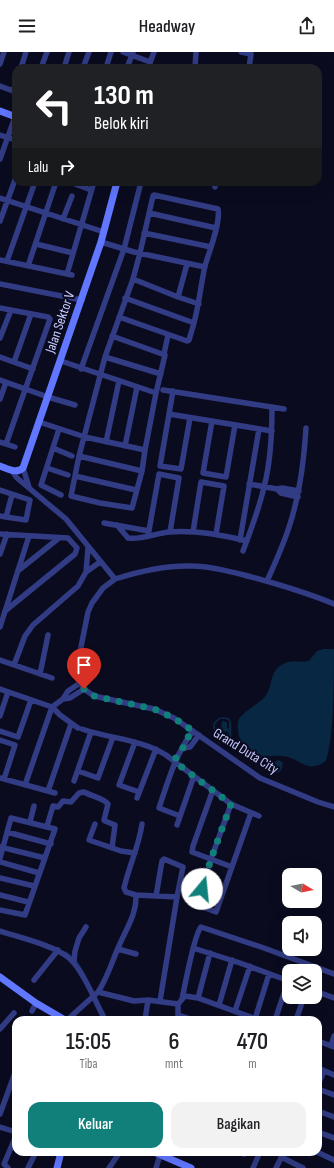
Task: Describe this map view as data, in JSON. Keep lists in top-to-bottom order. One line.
{"streets":{"street":["Jalan Sektor V","Grand Duta City"]},"north":"right","page":{"header":"Headway","turn":["130 m","Belok kiri"],"then":"Lalu","eta":["15:05","Tiba","6","mnt","470","m"],"buttons":["Keluar","Bagikan"]}}
